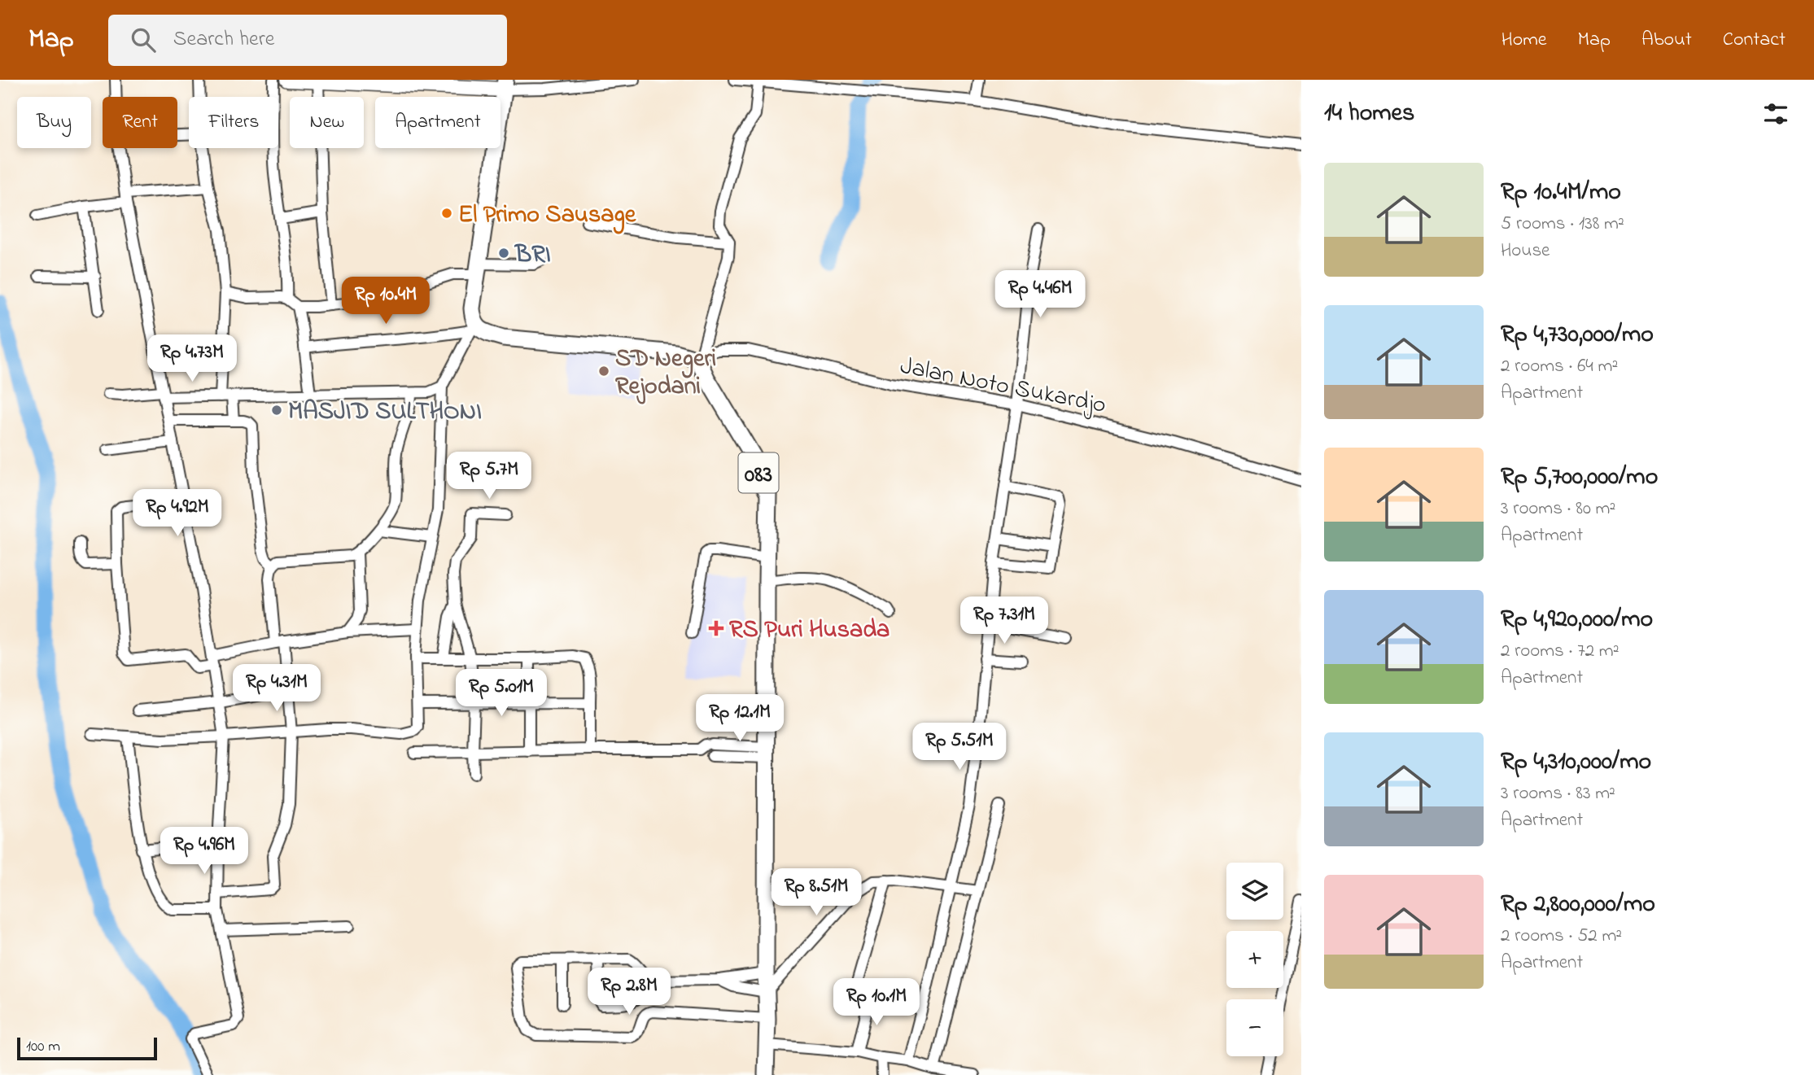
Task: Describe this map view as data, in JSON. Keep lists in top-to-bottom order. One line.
{"streets":{"main road":["083"],"street":["Jalan Noto Sukardjo"]},"crossings":[["Jalan Noto Sukardjo","083"]],"places":{"other":["El Primo Sausage","BRI","SD Negeri Rejodani","MASJID SULTHONI"],"health":["RS Puri Husada"]},"scale_bar":"100 m","page":{"header":"Map","search":"Search here","nav":["Home","Map","About","Contact"],"heading":"14 homes","chip":["Buy","Rent","Filters","New","Apartment"],"list":[{"name":"Rp 10.4M/mo","note":"5 rooms · 138 m² · House"},{"name":"Rp 4,730,000/mo","note":"2 rooms · 64 m² · Apartment"},{"name":"Rp 5,700,000/mo","note":"3 rooms · 80 m² · Apartment"},{"name":"Rp 4,920,000/mo","note":"2 rooms · 72 m² · Apartment"},{"name":"Rp 4,310,000/mo","note":"3 rooms · 83 m² · Apartment"},{"name":"Rp 2,800,000/mo","note":"2 rooms · 52 m² · Apartment"}],"price":["Rp 4.46M","Rp 10.4M","Rp 4.73M","Rp 5.7M","Rp 4.92M","Rp 7.31M","Rp 4.31M","Rp 5.01M","Rp 12.1M","Rp 5.51M","Rp 4.96M","Rp 8.51M","Rp 2.8M","Rp 10.1M"],"map_buttons":["+","−"],"scale":"100 m"}}
